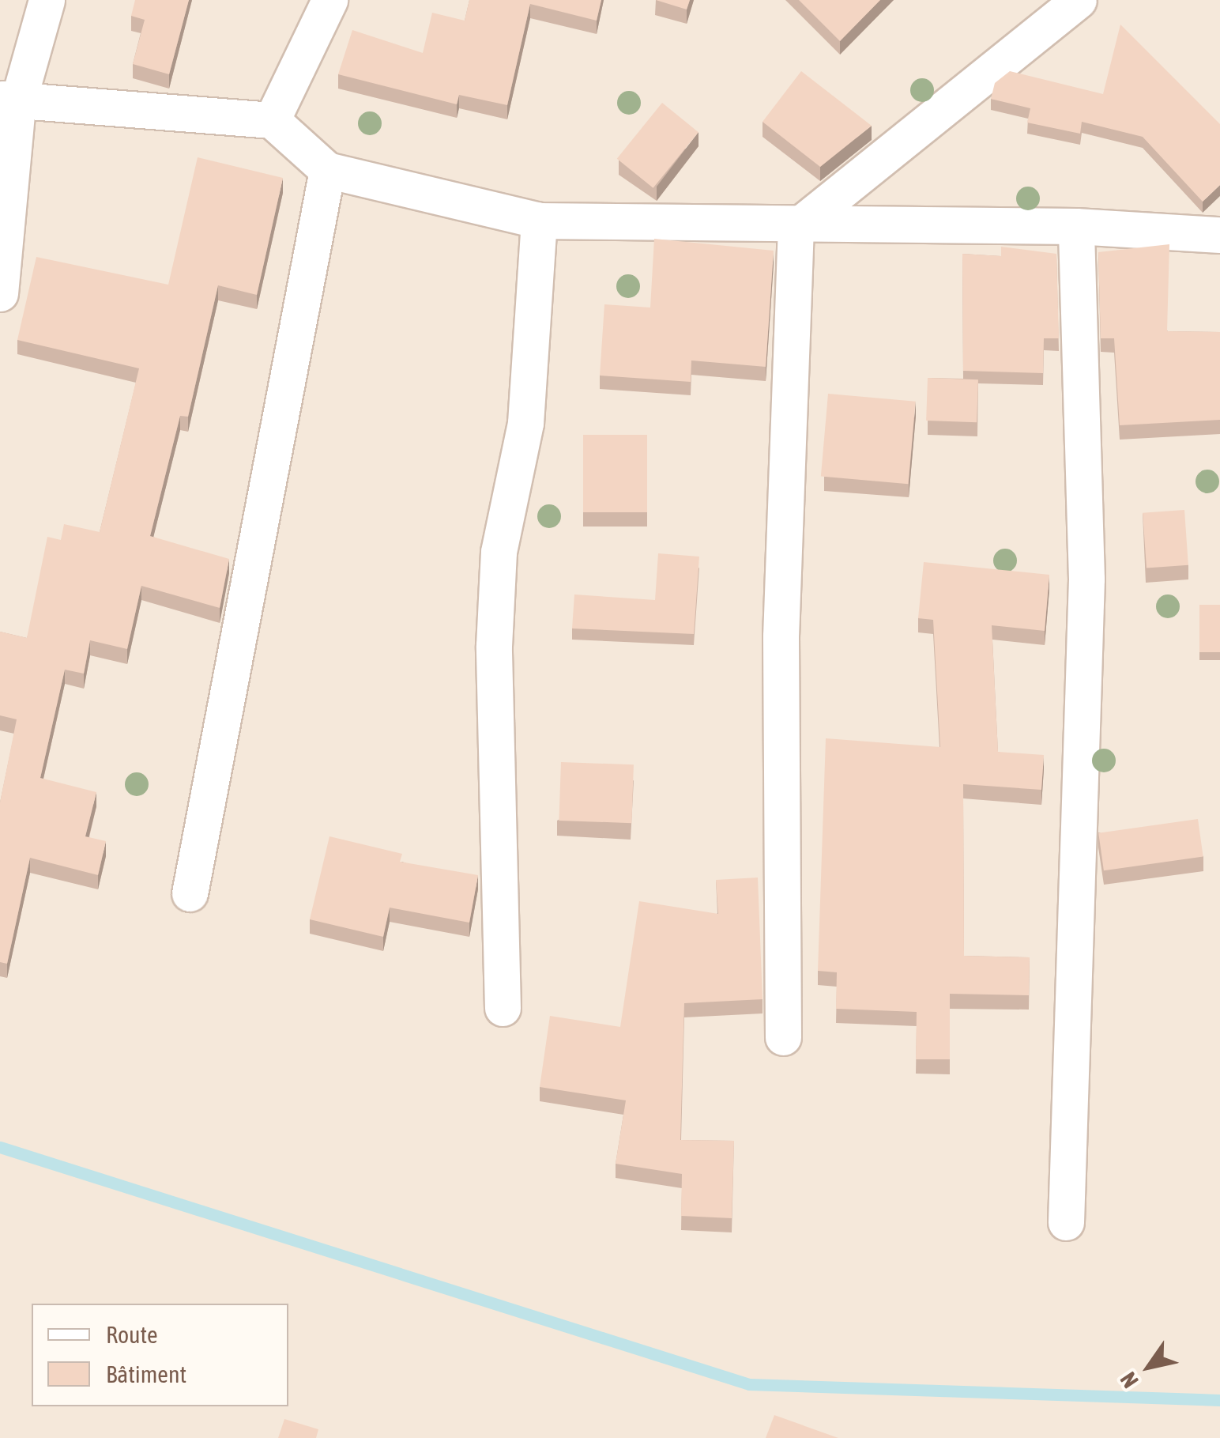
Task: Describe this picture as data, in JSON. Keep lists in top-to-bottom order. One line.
{"legend":["Route","Bâtiment"],"north":"bottom left"}
